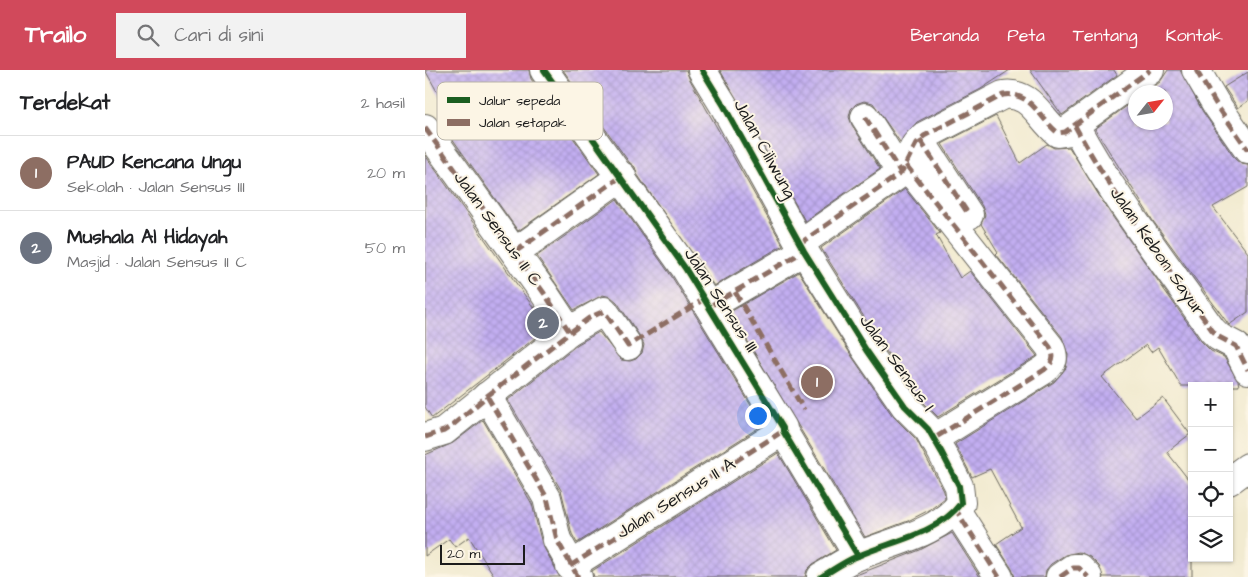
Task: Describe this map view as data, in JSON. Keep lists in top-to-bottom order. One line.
{"streets":{"street":["Jalan Ciliwung","Jalan Sensus II C","Jalan Kebon Sayur","Jalan Sensus III","Jalan Sensus I","Jalan Sensus II A"]},"crossings":[["Jalan Ciliwung","Jalan Sensus I"],["Jalan Sensus III","Jalan Sensus II A"]],"legend":["Jalur sepeda","Jalan setapak"],"scale_bar":"20 m","north":"top right","page":{"header":"Trailo","search":"Cari di sini","nav":["Beranda","Peta","Tentang","Kontak"],"heading":["Terdekat","2 hasil"],"list":[{"mark":"1","name":"PAUD Kencana Ungu","note":"Sekolah · Jalan Sensus III","value":"20 m"},{"mark":"2","name":"Mushala Al Hidayah","note":"Masjid · Jalan Sensus II C","value":"50 m"}],"pins":["2","1"],"map_buttons":["+","−"],"scale":"20 m"}}
